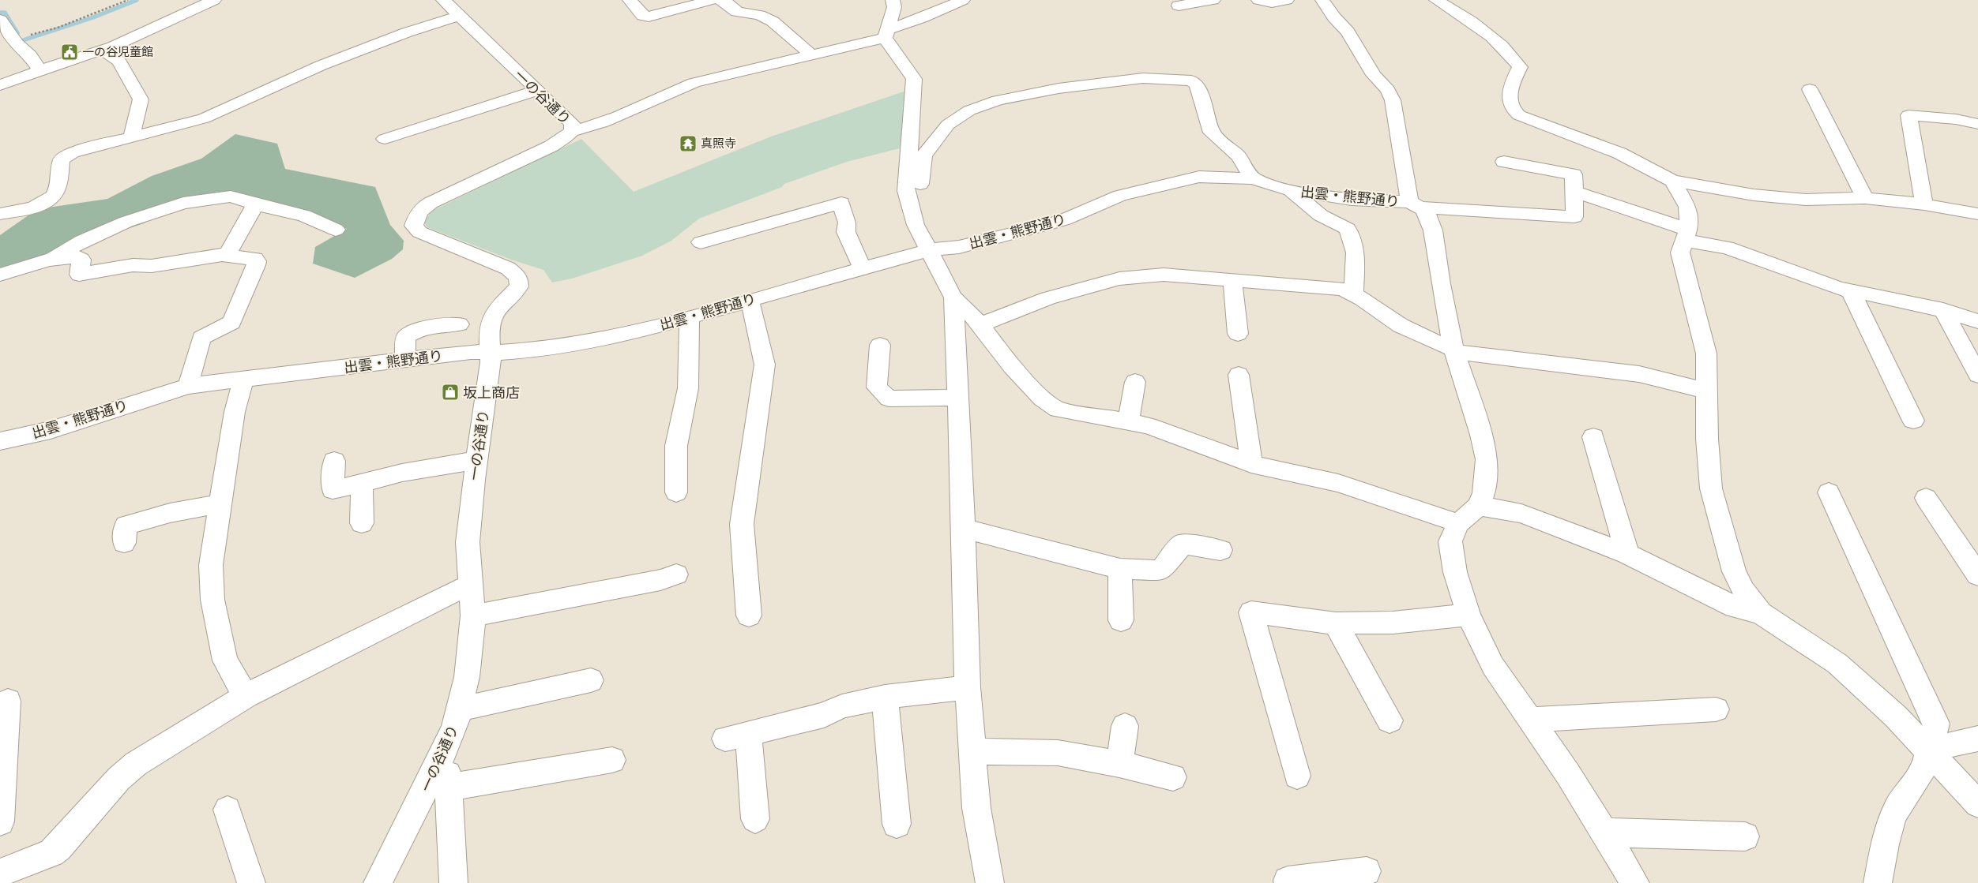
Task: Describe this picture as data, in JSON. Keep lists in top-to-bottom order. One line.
{"streets":{"street":["一の谷通り","出雲・熊野通り"]},"crossings":[["一の谷通り","出雲・熊野通り"]],"places":{"public building":["一の谷児童館"],"temple":["真照寺"],"shop":["坂上商店"]}}
